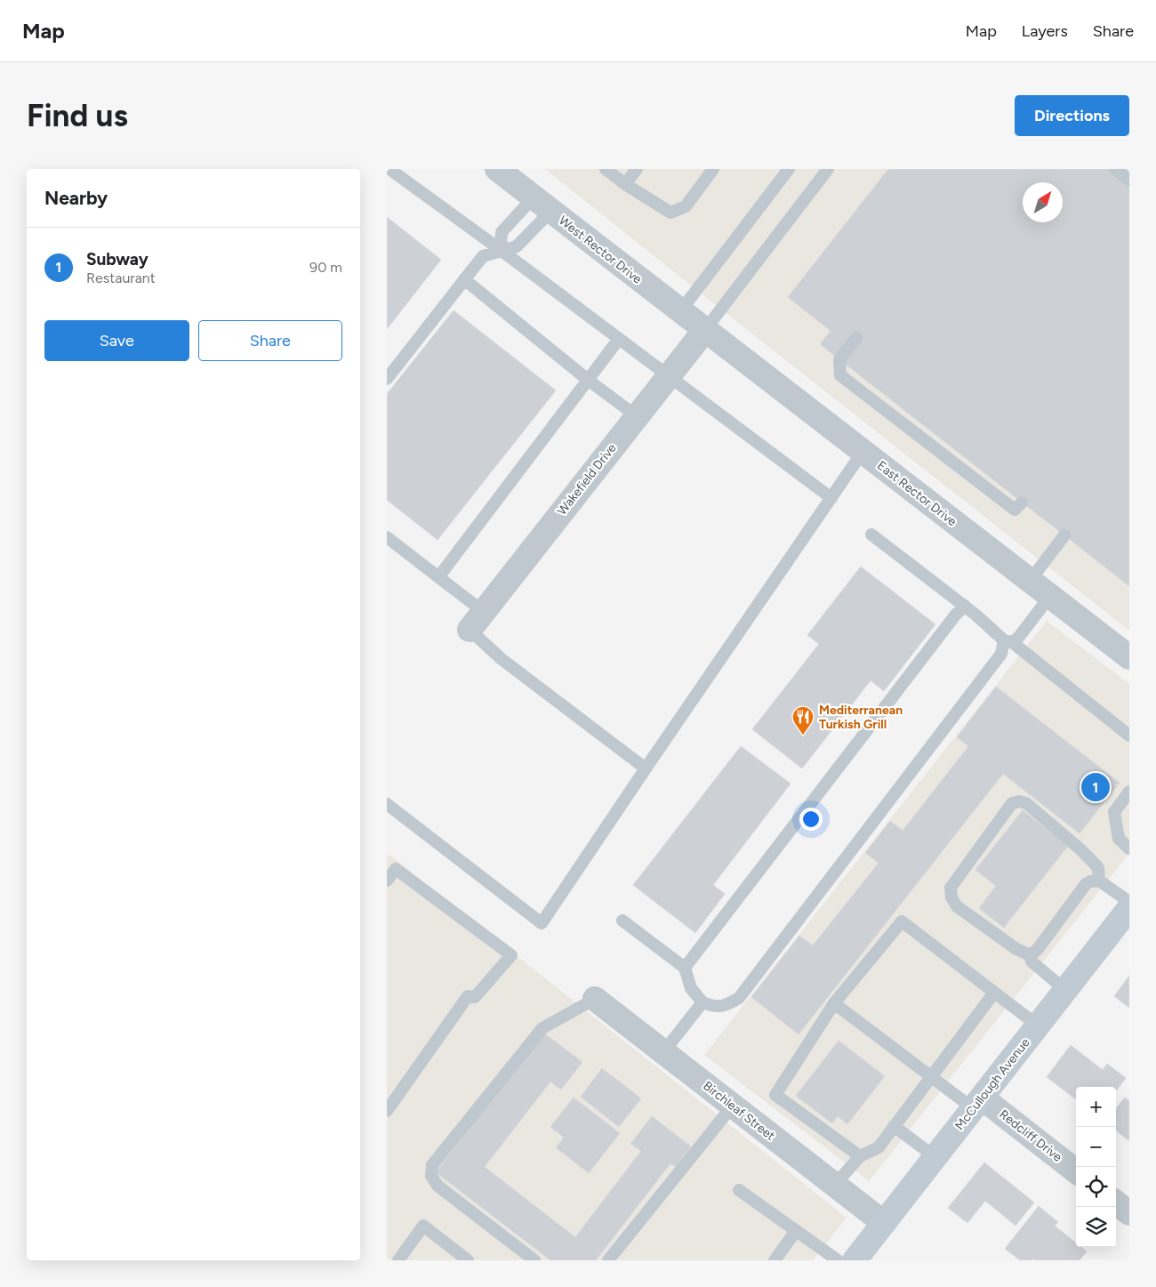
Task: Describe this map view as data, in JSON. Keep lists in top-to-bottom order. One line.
{"streets":{"main road":["McCullough Avenue"],"street":["West Rector Drive","Wakefield Drive","East Rector Drive","Birchleaf Street","Redcliff Drive"]},"crossings":[["West Rector Drive","Wakefield Drive"],["West Rector Drive","East Rector Drive"],["Wakefield Drive","East Rector Drive"],["McCullough Avenue","Birchleaf Street"],["McCullough Avenue","Redcliff Drive"]],"places":{"restaurant":["Mediterranean Turkish Grill"]},"north":"top right","page":{"header":"Map","nav":["Map","Layers","Share"],"buttons":["Directions",["Save","Share"]],"title":"Find us","heading":"Nearby","list":[{"mark":"1","name":"Subway","note":"Restaurant","value":"90 m"}],"pins":"1","map_buttons":["+","−"]}}
